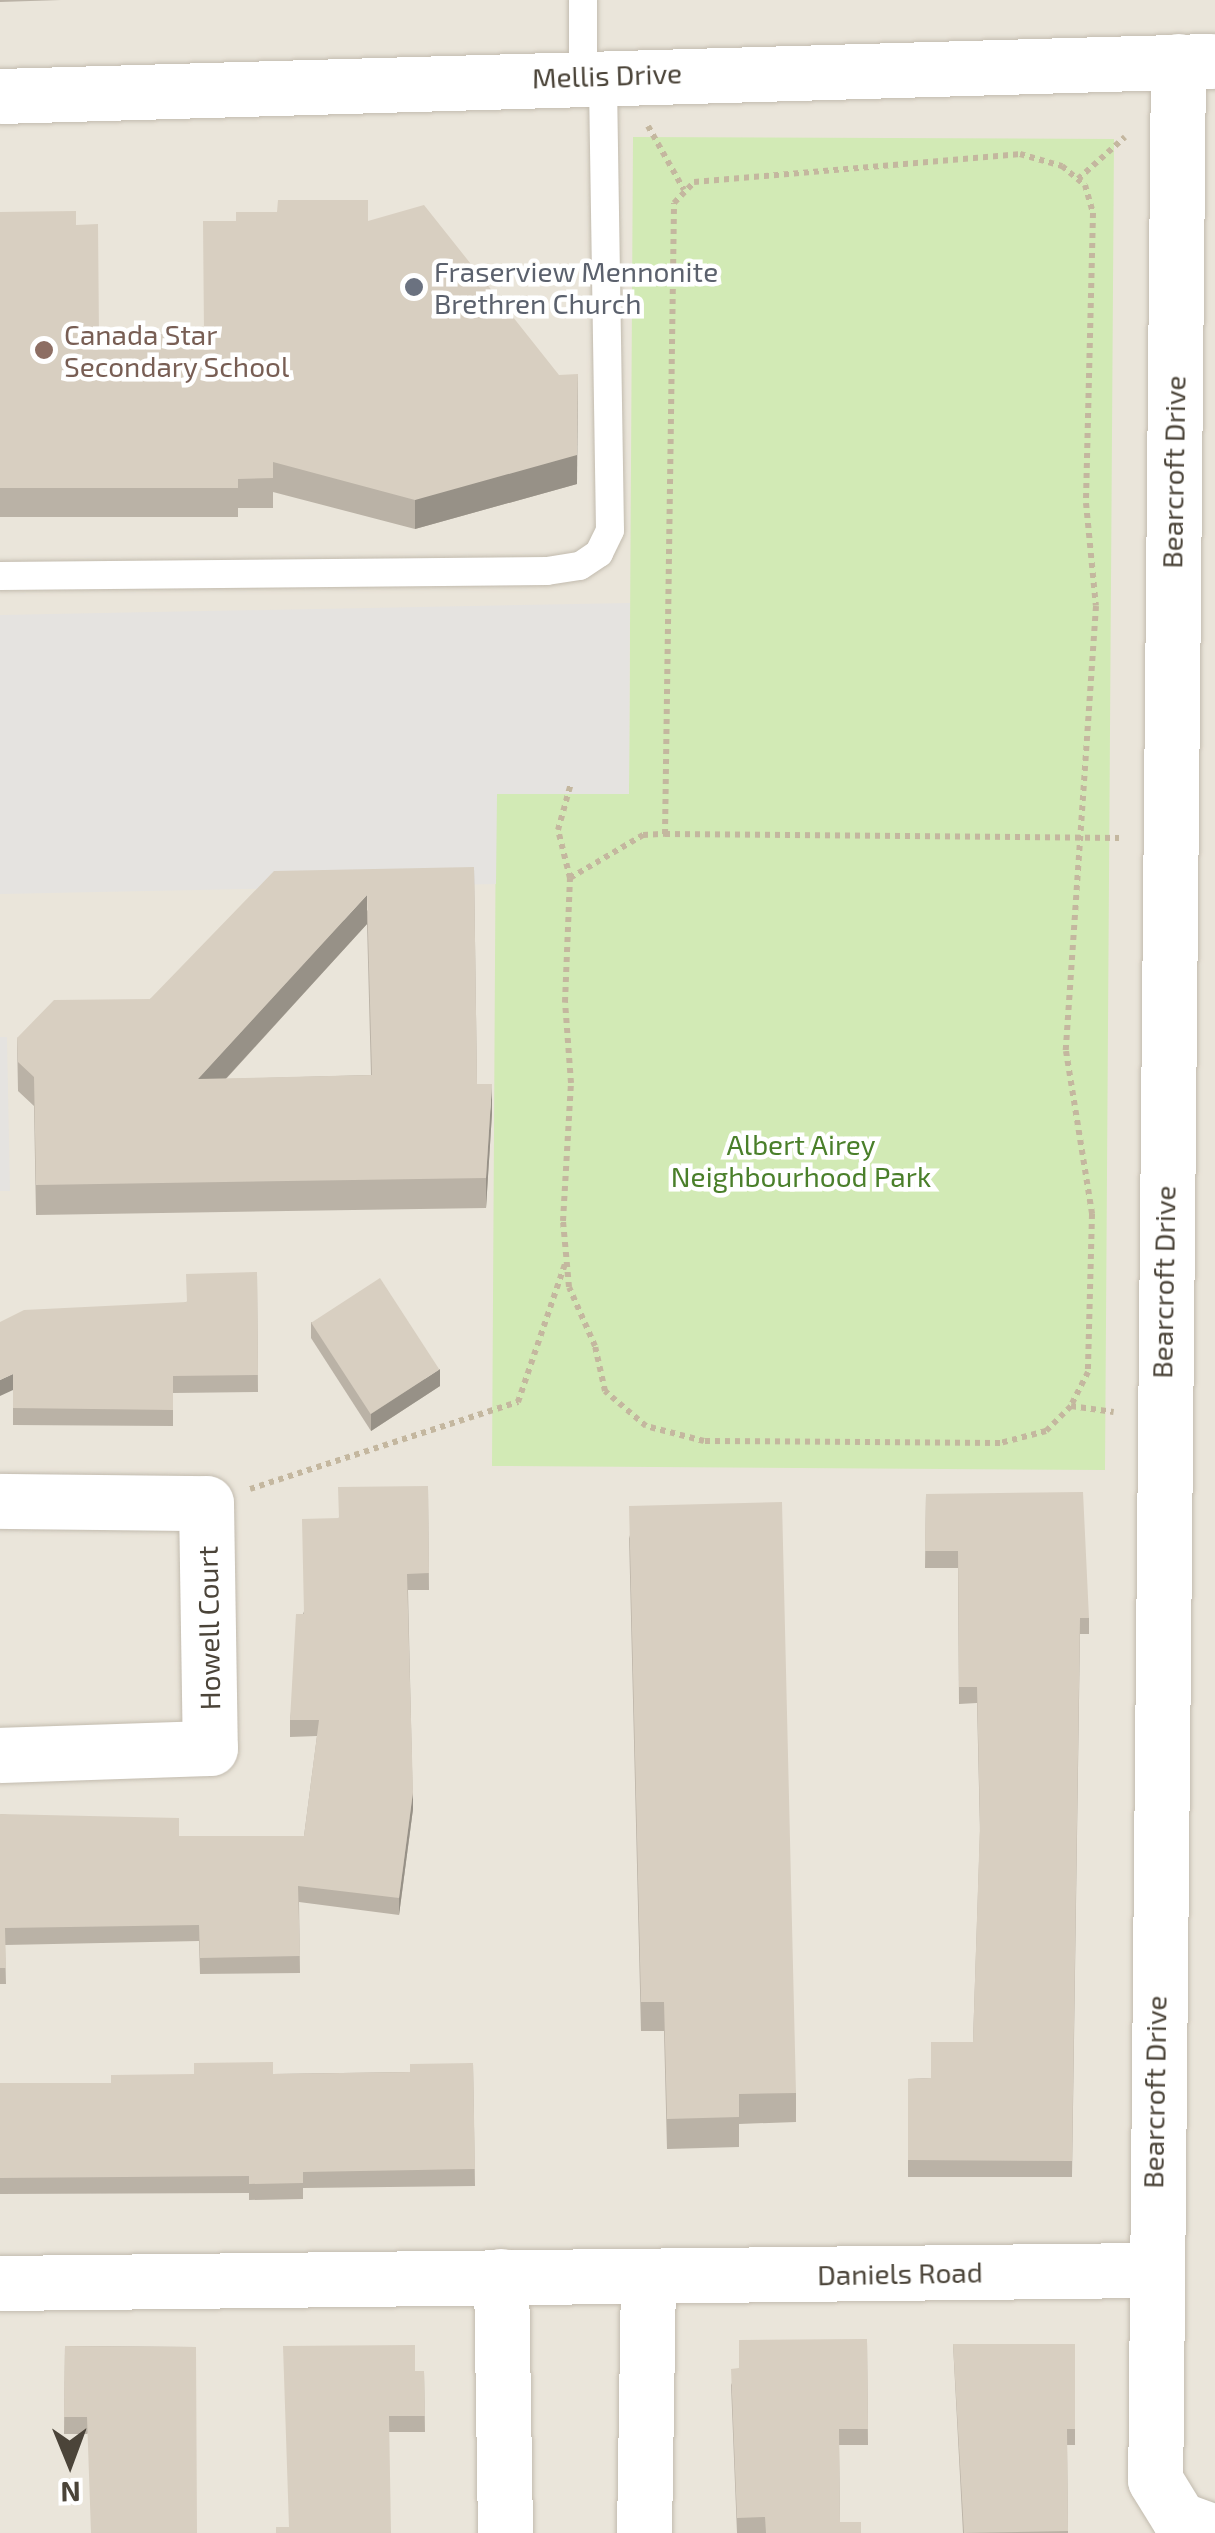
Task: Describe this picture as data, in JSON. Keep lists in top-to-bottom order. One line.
{"streets":{"street":["Mellis Drive","Bearcroft Drive","Howell Court","Daniels Road"]},"crossings":[["Mellis Drive","Bearcroft Drive"],["Bearcroft Drive","Daniels Road"]],"parks":["Albert Airey Neighbourhood Park"],"places":["Fraserview Mennonite Brethren Church","Canada Star Secondary School"],"north":"bottom"}
